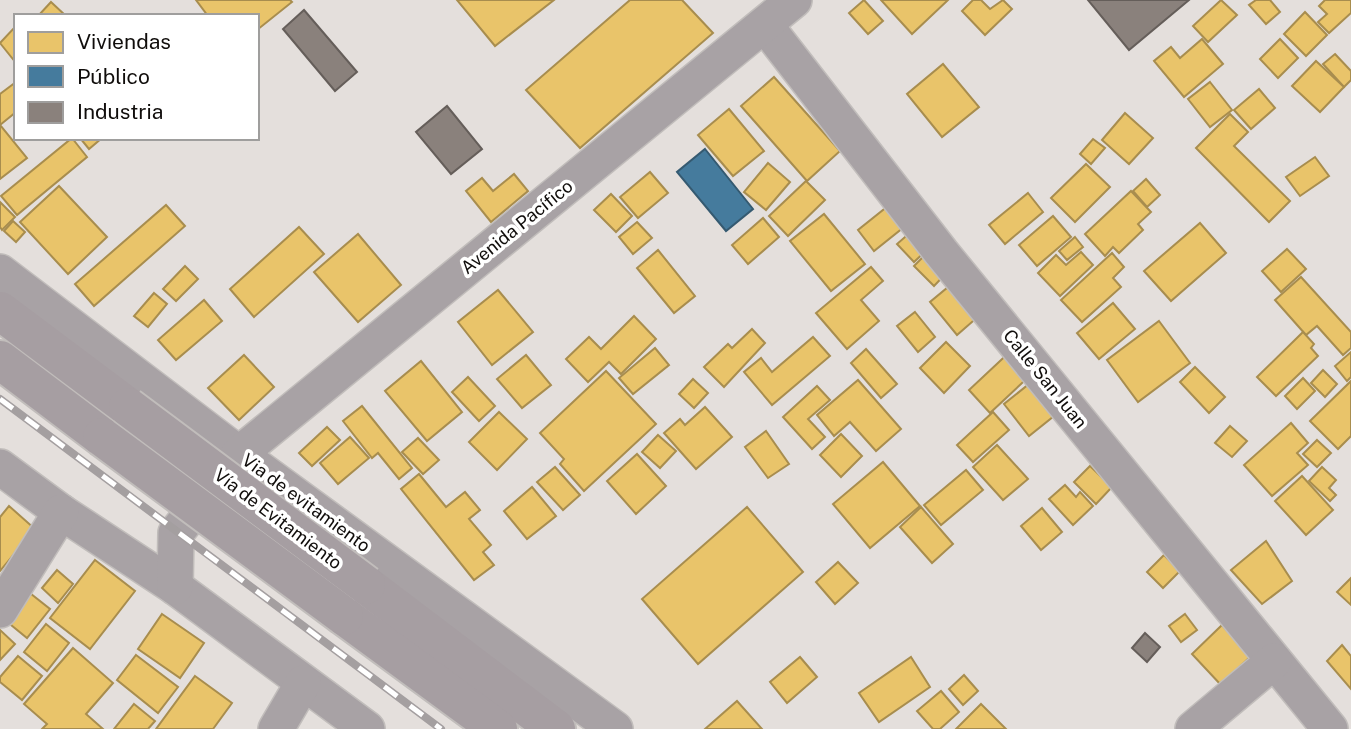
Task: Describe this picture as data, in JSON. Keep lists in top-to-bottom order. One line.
{"streets":{"highway":["Vía de Evitamiento"],"street":["Avenida Pacífico","Calle San Juan","Via de evitamiento"]},"crossings":[["Avenida Pacífico","Calle San Juan"],["Avenida Pacífico","Via de evitamiento"]],"legend":["Viviendas","Público","Industria"]}
